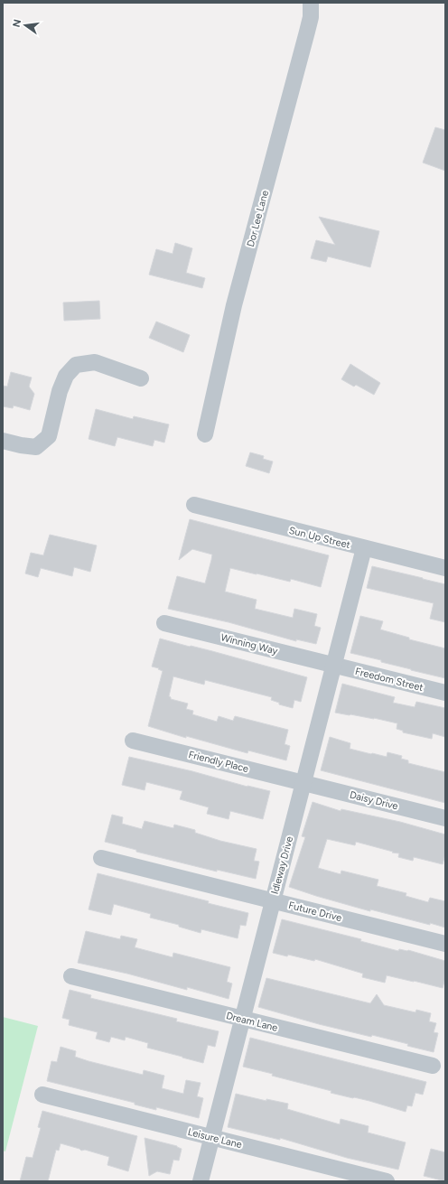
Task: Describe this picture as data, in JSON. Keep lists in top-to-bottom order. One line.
{"streets":{"street":["Dor Lee Lane","Sun Up Street","Winning Way","Freedom Street","Friendly Place","Daisy Drive","Idleway Drive","Future Drive","Dream Lane","Leisure Lane"]},"crossings":[["Sun Up Street","Idleway Drive"],["Winning Way","Freedom Street"],["Winning Way","Idleway Drive"],["Freedom Street","Idleway Drive"],["Friendly Place","Daisy Drive"],["Friendly Place","Idleway Drive"],["Daisy Drive","Idleway Drive"],["Idleway Drive","Future Drive"],["Idleway Drive","Dream Lane"],["Idleway Drive","Leisure Lane"]],"north":"left"}
